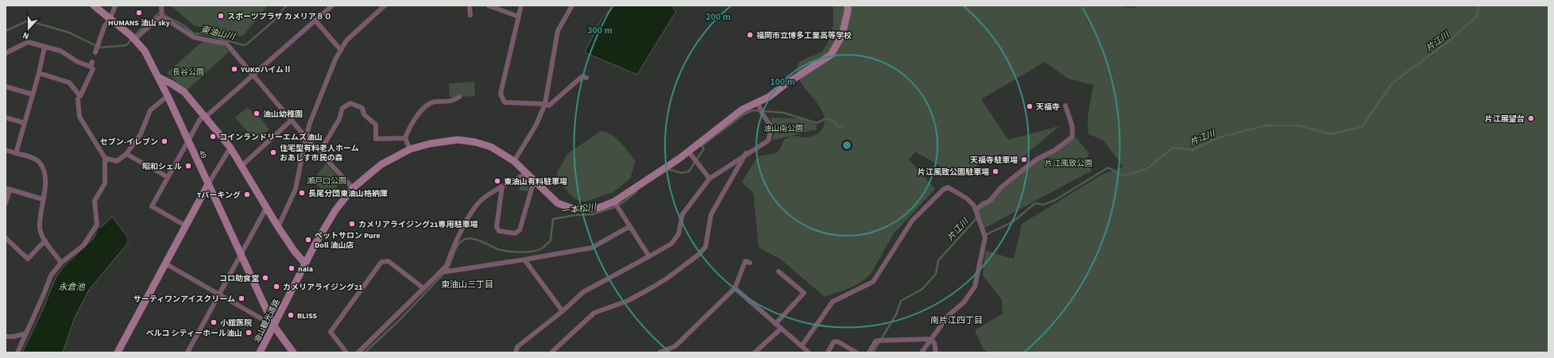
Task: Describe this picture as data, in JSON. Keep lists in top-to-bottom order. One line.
{"streets":{"street":["49","油山観光道路"]},"crossings":[["49","油山観光道路"]],"districts":["東油山三丁目","南片江四丁目"],"water":["東油山川","片江川","一本松川","永倉池"],"parks":["長谷公園","油山南公園","片江風致公園","瀬戸口公園"],"places":["HUMANS 油山 sky","スポーツプラザ カメリア８０","福岡市立博多工業高等学校","YUKOハイムⅡ","天福寺","油山幼稚園","片江展望台","コインランドリーエムズ油山","セブン-イレブン","住宅型有料老人ホーム おあしす市民の森","天福寺駐車場","昭和シェル","片江風致公園駐車場","東油山有料駐車場","長尾分団東油山格納庫","Tパーキング","カメリアライジング21専用駐車場","ペットサロン Pure Doll 油山店","naia","コロ助食堂","カメリアライジング21","サーティワンアイスクリーム","BLISS","小舘医院","ベルコ シティーホール油山"],"north":"bottom","rings":["200 m","300 m","100 m"]}
